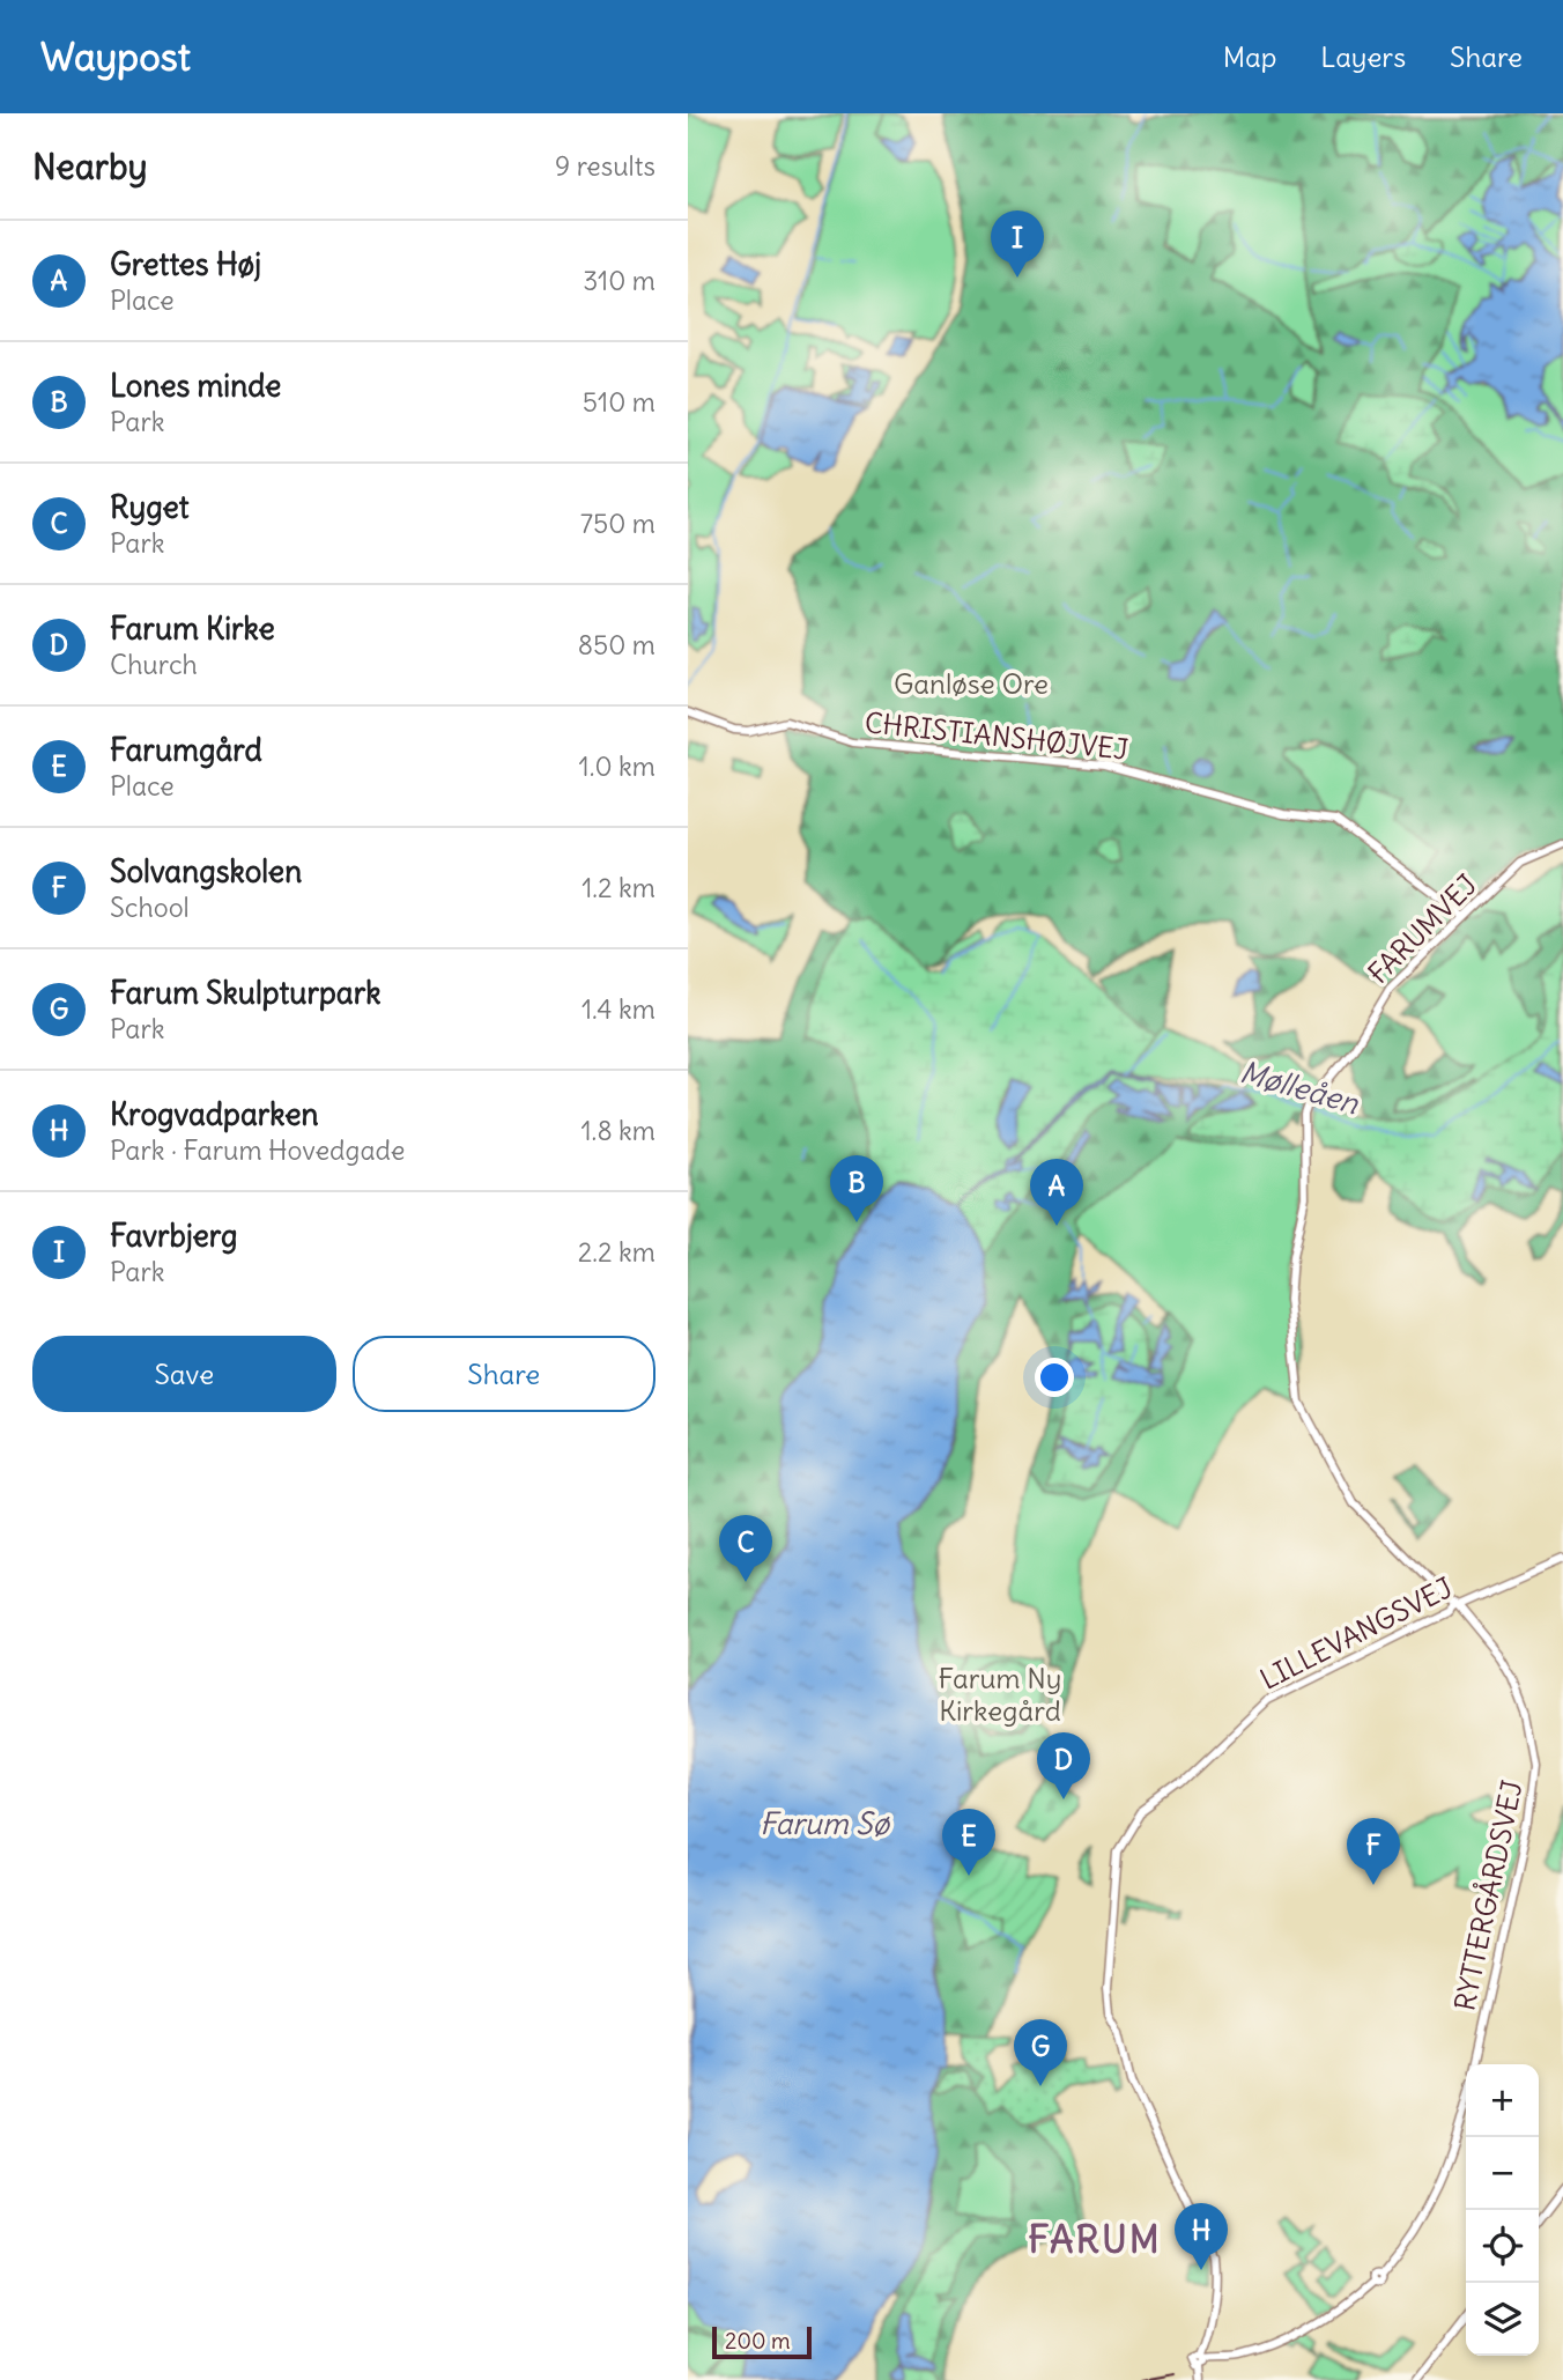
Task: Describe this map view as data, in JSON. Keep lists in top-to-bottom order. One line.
{"streets":{"street":["CHRISTIANSHØJVEJ","FARUMVEJ","LILLEVANGSVEJ","RYTTERGÅRDSVEJ"]},"crossings":[["CHRISTIANSHØJVEJ","FARUMVEJ"],["FARUMVEJ","RYTTERGÅRDSVEJ"],["LILLEVANGSVEJ","RYTTERGÅRDSVEJ"]],"districts":["FARUM"],"water":["Mølleåen","Farum Sø"],"parks":["Ganløse Ore","Farum Ny Kirkegård"],"scale_bar":"200 m","page":{"header":"Waypost","nav":["Map","Layers","Share"],"heading":["Nearby","9 results"],"pins":["I","B","A","C","D","E","F","G","H"],"list":[{"mark":"A","name":"Grettes Høj","note":"Place","value":"310 m"},{"mark":"B","name":"Lones minde","note":"Park","value":"510 m"},{"mark":"C","name":"Ryget","note":"Park","value":"750 m"},{"mark":"D","name":"Farum Kirke","note":"Church","value":"850 m"},{"mark":"E","name":"Farumgård","note":"Place","value":"1.0 km"},{"mark":"F","name":"Solvangskolen","note":"School","value":"1.2 km"},{"mark":"G","name":"Farum Skulpturpark","note":"Park","value":"1.4 km"},{"mark":"H","name":"Krogvadparken","note":"Park · Farum Hovedgade","value":"1.8 km"},{"mark":"I","name":"Favrbjerg","note":"Park","value":"2.2 km"}],"buttons":["Save","Share"],"map_buttons":["+","−"],"scale":"200 m"}}
